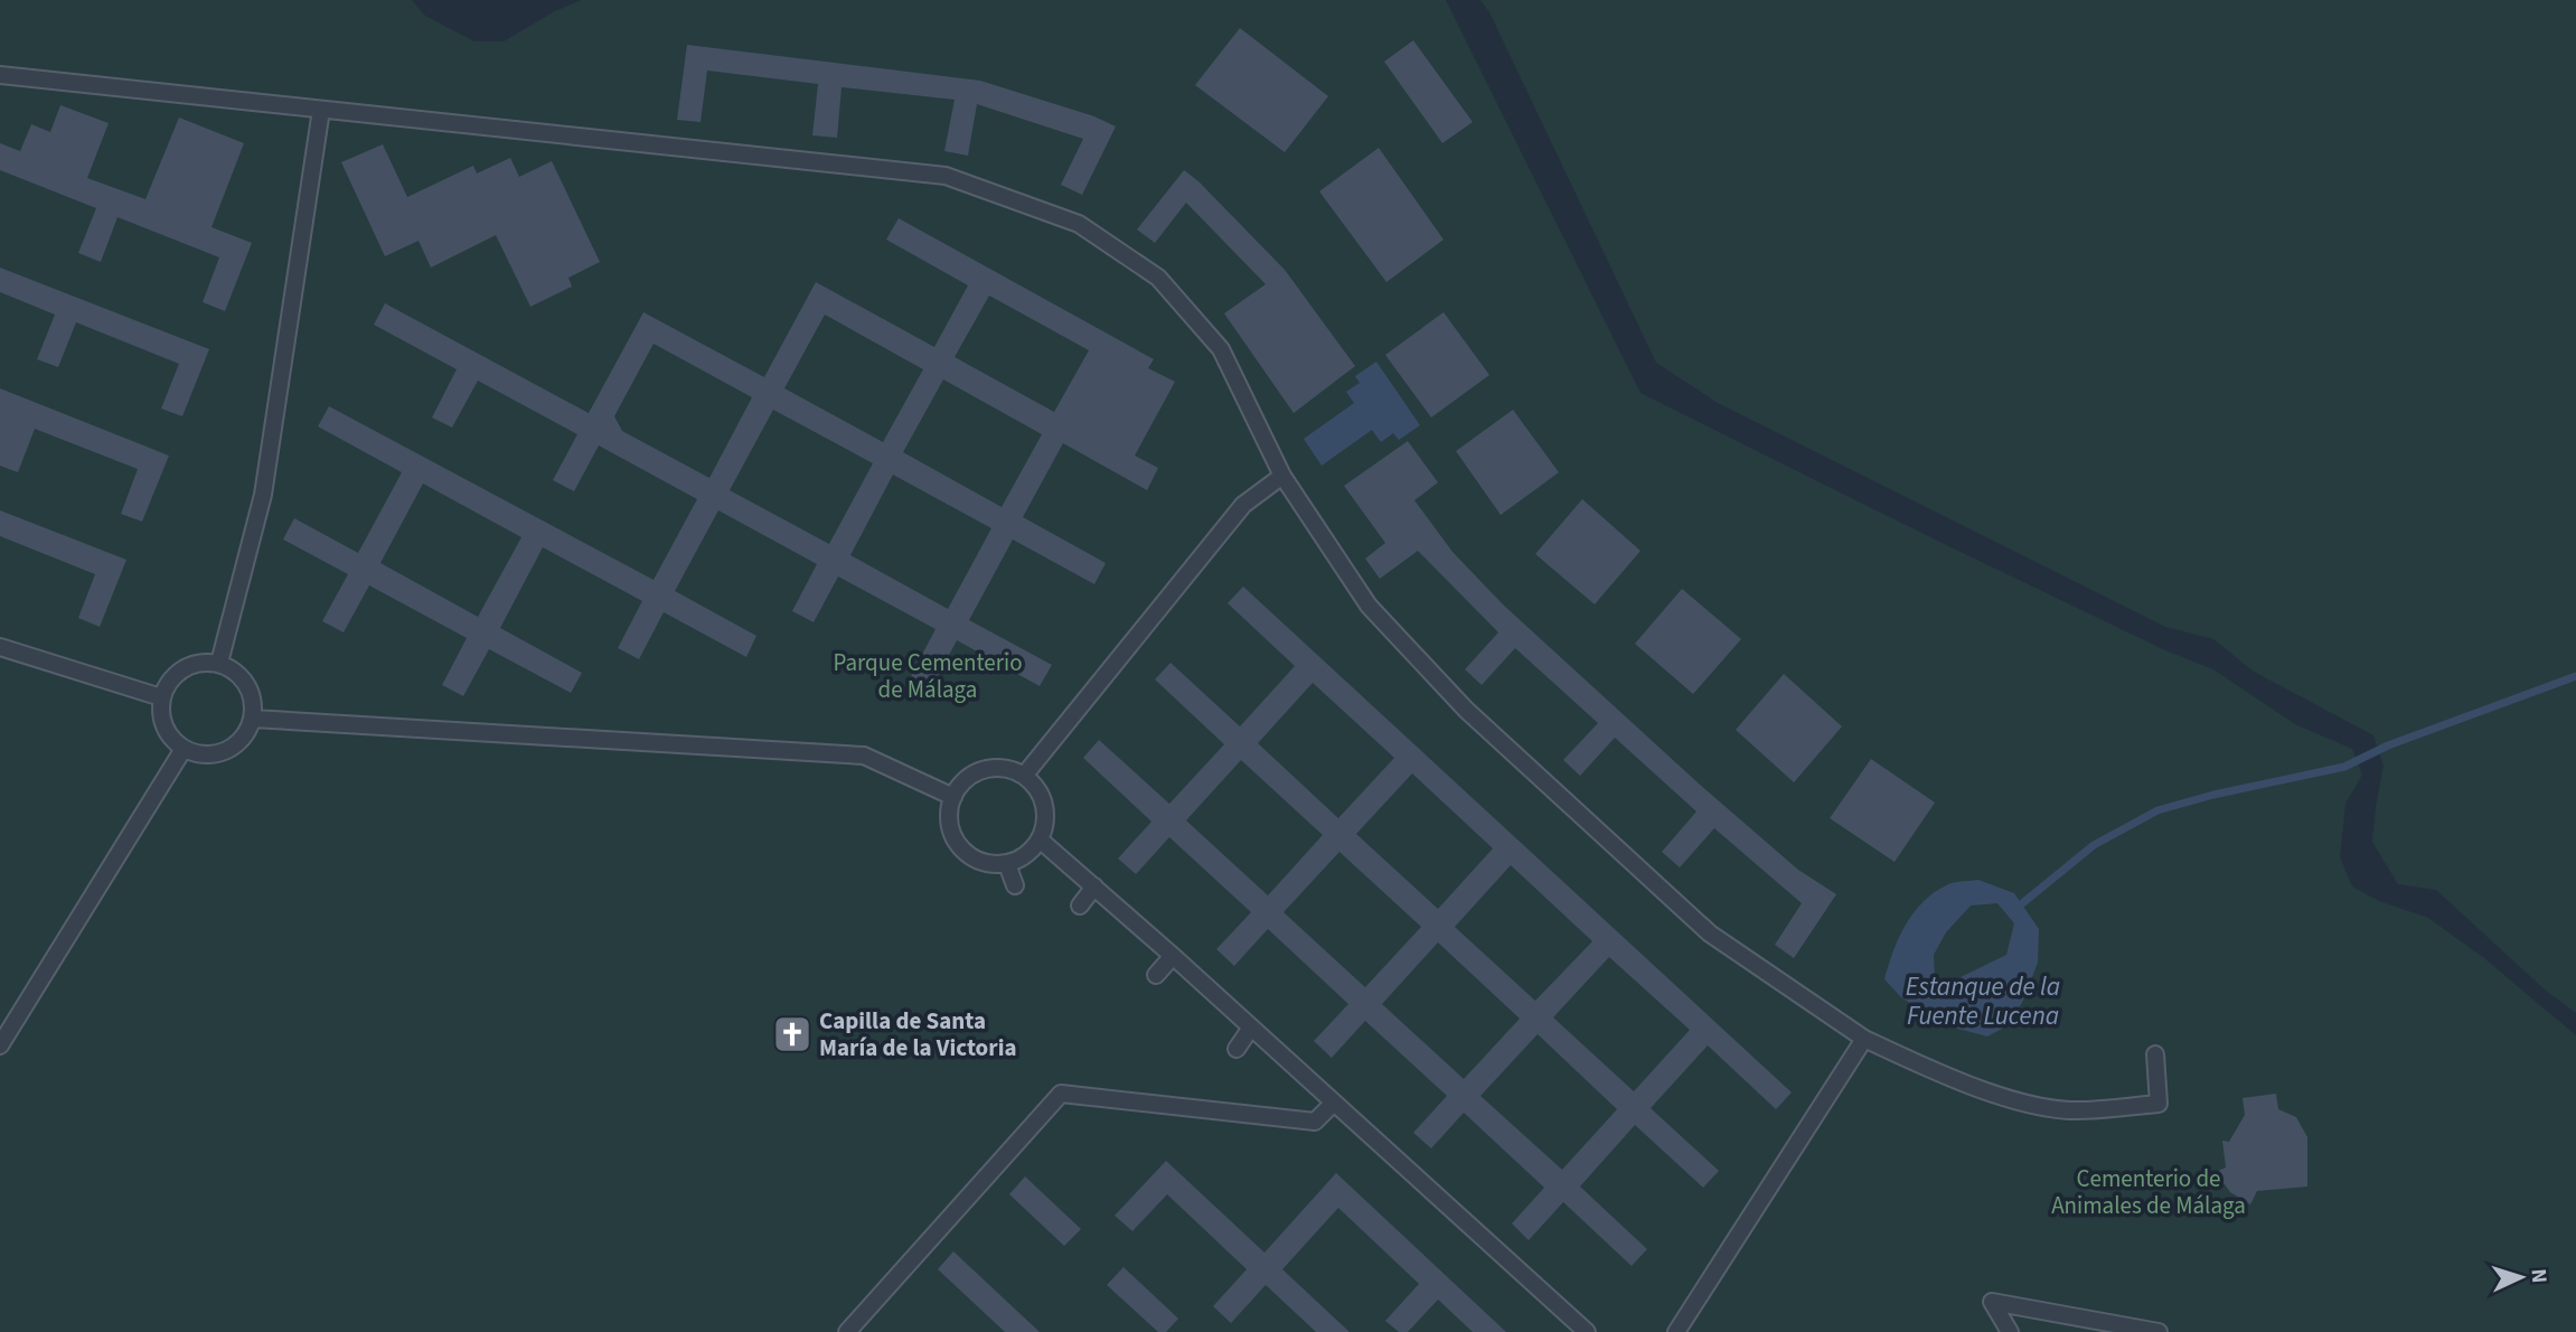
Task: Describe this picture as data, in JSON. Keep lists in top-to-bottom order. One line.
{"water":["Estanque de la Fuente Lucena"],"parks":["Parque Cementerio de Málaga","Cementerio de Animales de Málaga"],"places":{"church":["Capilla de Santa María de la Victoria"]},"north":"right"}
